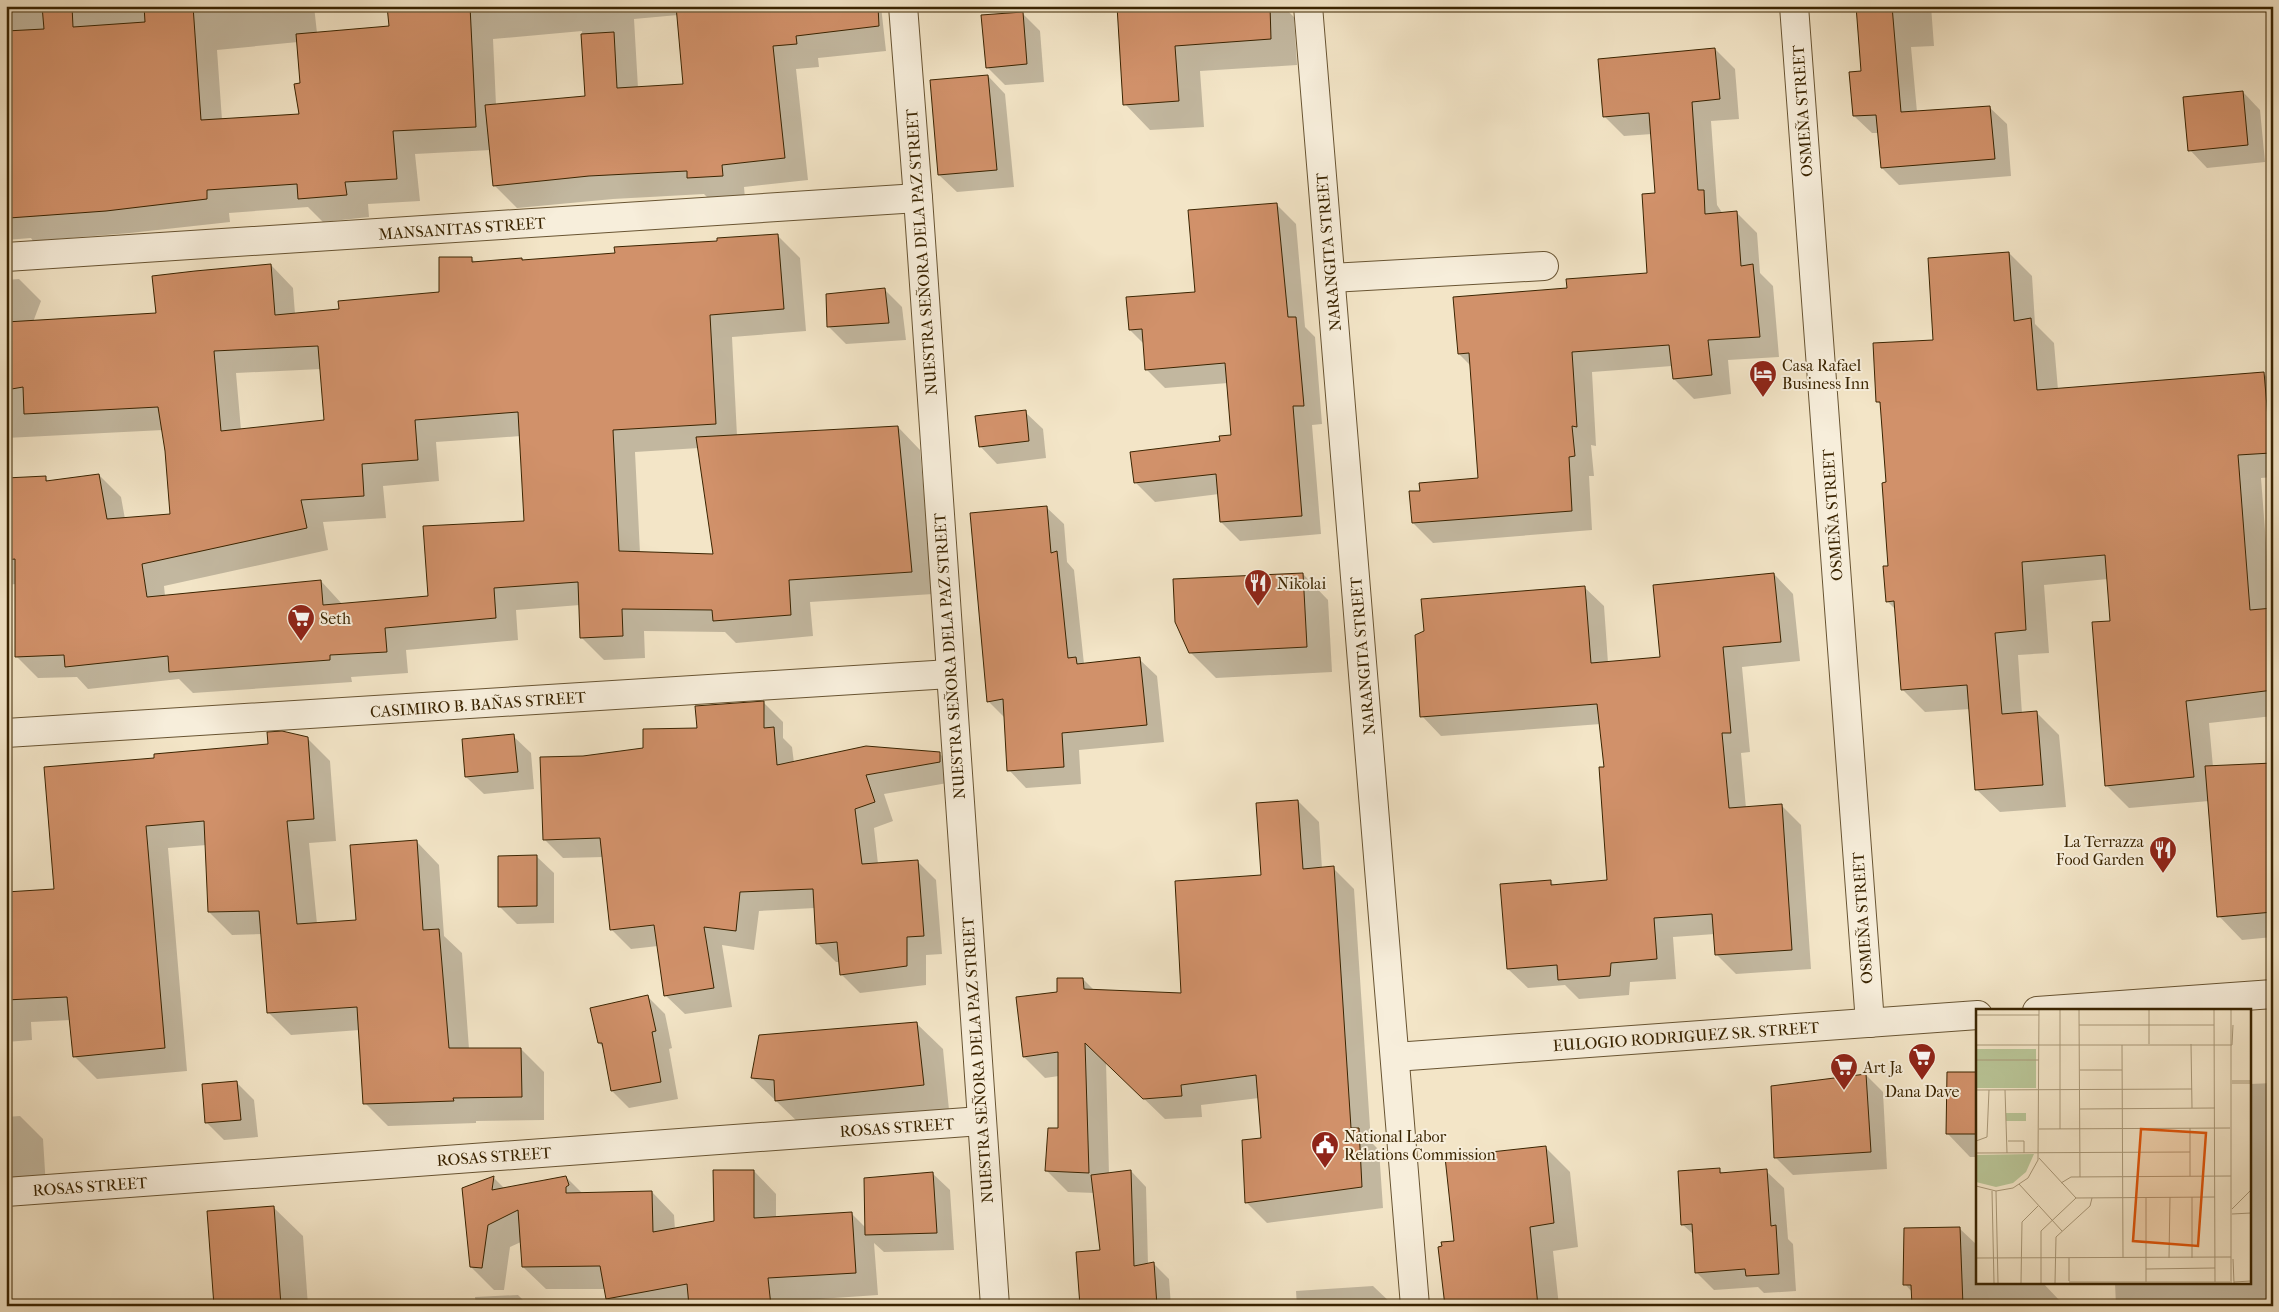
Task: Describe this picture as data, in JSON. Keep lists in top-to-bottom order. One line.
{"streets":{"street":["OSMEÑA STREET","MANSANITAS STREET","NUESTRA SEÑORA DELA PAZ STREET","NARANGITA STREET","CASIMIRO B. BAÑAS STREET","EULOGIO RODRIGUEZ SR. STREET","ROSAS STREET"]},"crossings":[["OSMEÑA STREET","EULOGIO RODRIGUEZ SR. STREET"],["MANSANITAS STREET","NUESTRA SEÑORA DELA PAZ STREET"],["NUESTRA SEÑORA DELA PAZ STREET","CASIMIRO B. BAÑAS STREET"],["NUESTRA SEÑORA DELA PAZ STREET","ROSAS STREET"],["NARANGITA STREET","EULOGIO RODRIGUEZ SR. STREET"]],"places":{"hotel":["Casa Rafael Business Inn"],"restaurant":["Nikolai","La Terrazza Food Garden"],"supermarket":["Seth","Dana Dave","Art Ja"],"public building":["National Labor Relations Commission"]}}
